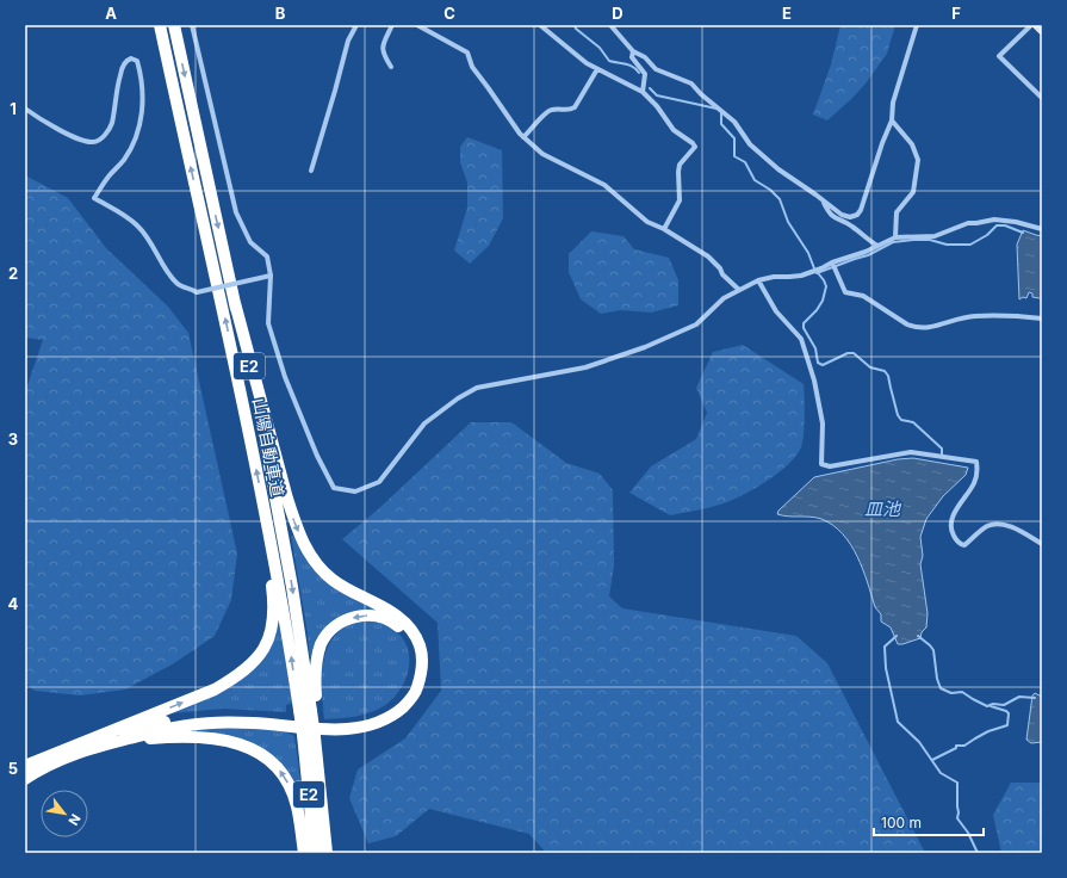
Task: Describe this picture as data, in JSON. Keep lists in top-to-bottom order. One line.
{"streets":{"highway":["E2","山陽自動車道"]},"water":["皿池"],"scale_bar":"100 m","north":"bottom right","grid":{"columns":["A","B","C","D","E","F"],"rows":["1","2","3","4","5"]}}
